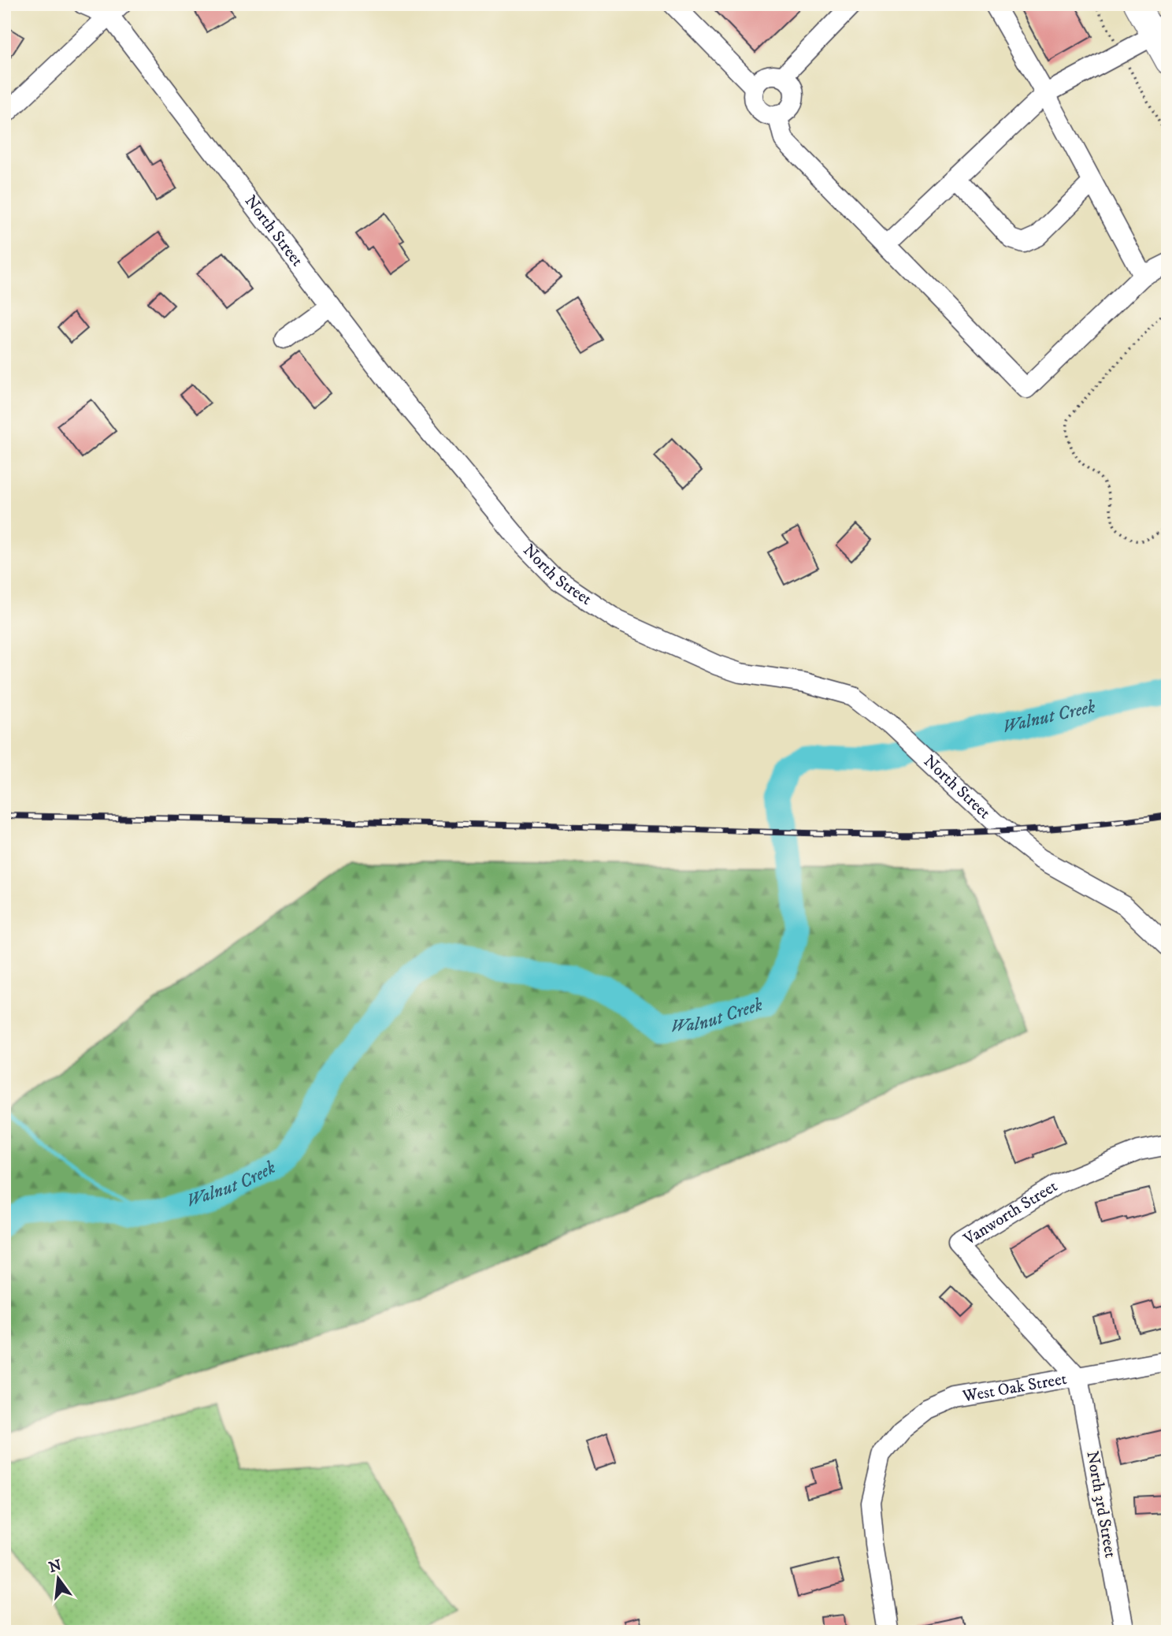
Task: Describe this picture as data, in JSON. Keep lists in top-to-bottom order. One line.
{"streets":{"street":["North Street","Vanworth Street","West Oak Street","North 3rd Street"]},"crossings":[["Vanworth Street","West Oak Street"],["Vanworth Street","North 3rd Street"],["West Oak Street","North 3rd Street"]],"water":["Walnut Creek"],"north":"top"}
